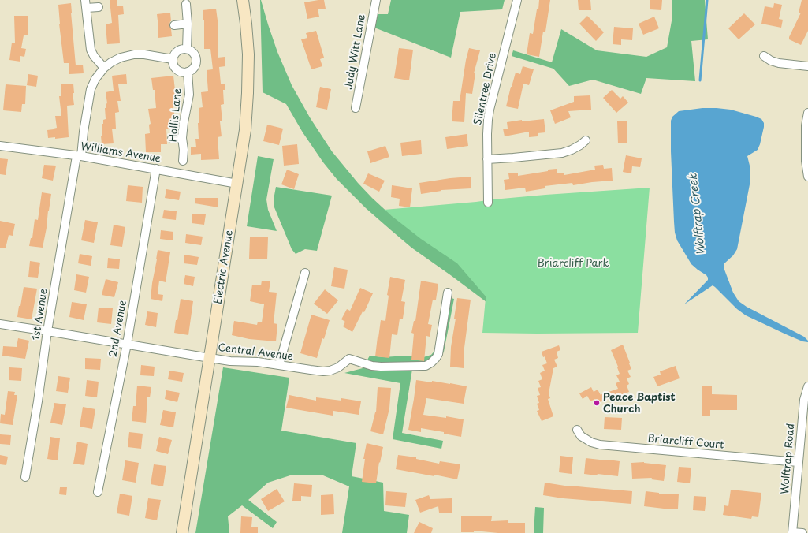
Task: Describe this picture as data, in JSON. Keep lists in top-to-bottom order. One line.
{"streets":{"street":["Judy Witt Lane","Silentree Drive","Hollis Lane","Williams Avenue","Electric Avenue","1st Avenue","2nd Avenue","Central Avenue","Briarcliff Court","Wolftrap Road"]},"crossings":[["Williams Avenue","Electric Avenue"],["Williams Avenue","1st Avenue"],["Williams Avenue","2nd Avenue"],["Electric Avenue","Central Avenue"],["1st Avenue","Central Avenue"],["2nd Avenue","Central Avenue"],["Briarcliff Court","Wolftrap Road"]],"water":["Wolftrap Creek"],"parks":["Briarcliff Park"],"places":["Peace Baptist Church"]}
